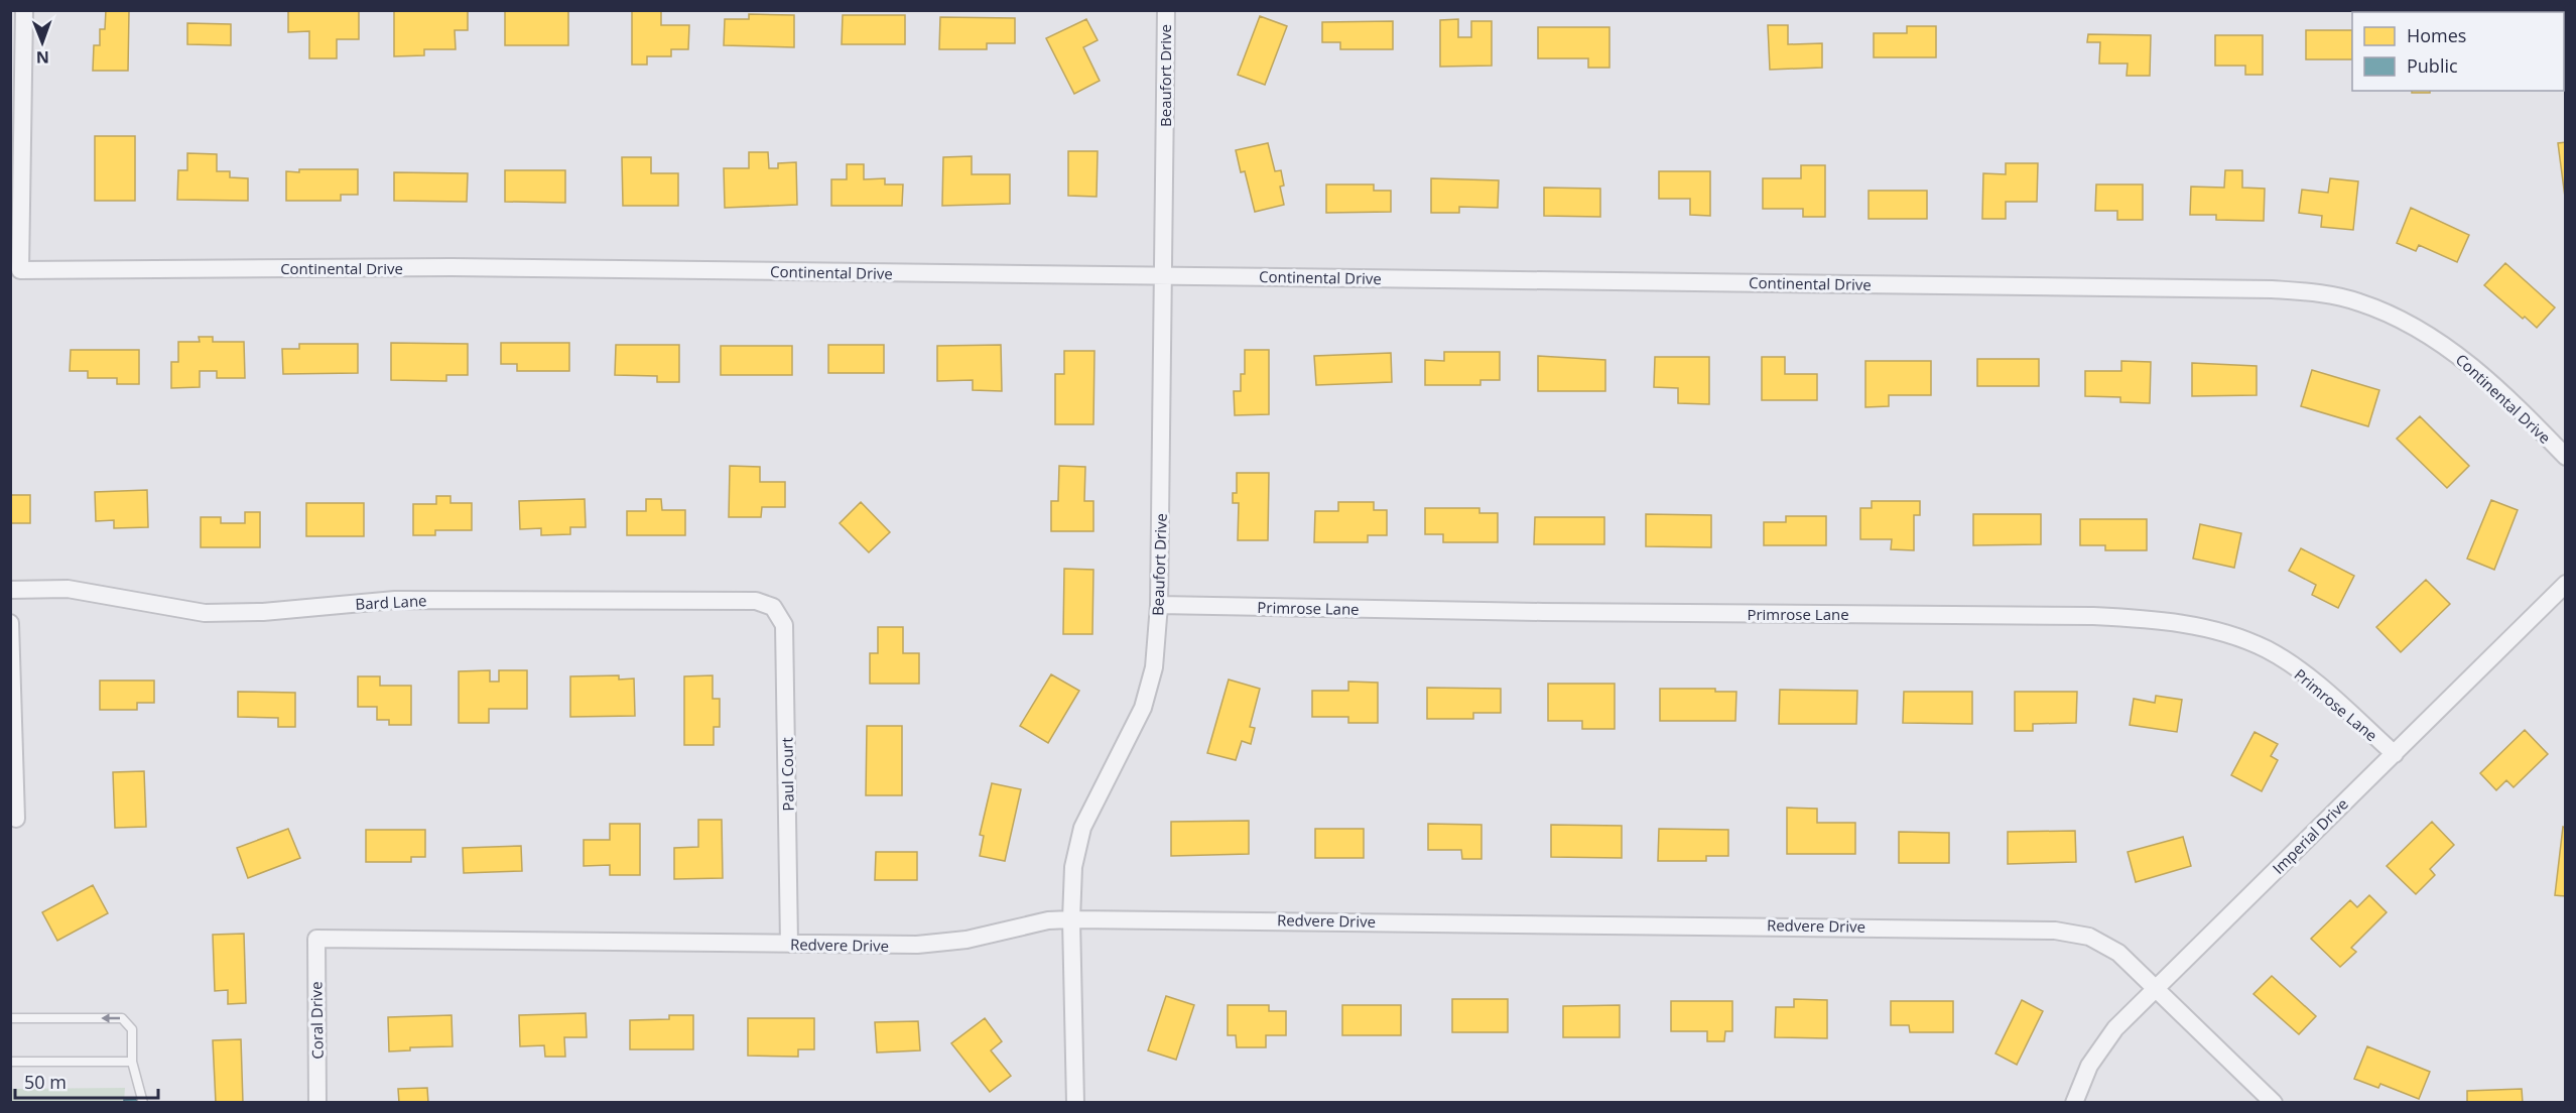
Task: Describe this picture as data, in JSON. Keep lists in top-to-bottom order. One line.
{"streets":{"street":["Beaufort Drive","Continental Drive","Bard Lane","Primrose Lane","Paul Court","Imperial Drive","Redvere Drive","Coral Drive"]},"crossings":[["Beaufort Drive","Continental Drive"],["Beaufort Drive","Primrose Lane"],["Beaufort Drive","Redvere Drive"],["Bard Lane","Paul Court"],["Primrose Lane","Imperial Drive"],["Paul Court","Redvere Drive"],["Imperial Drive","Redvere Drive"],["Redvere Drive","Coral Drive"]],"legend":["Homes","Public"],"scale_bar":"50 m","north":"bottom"}
